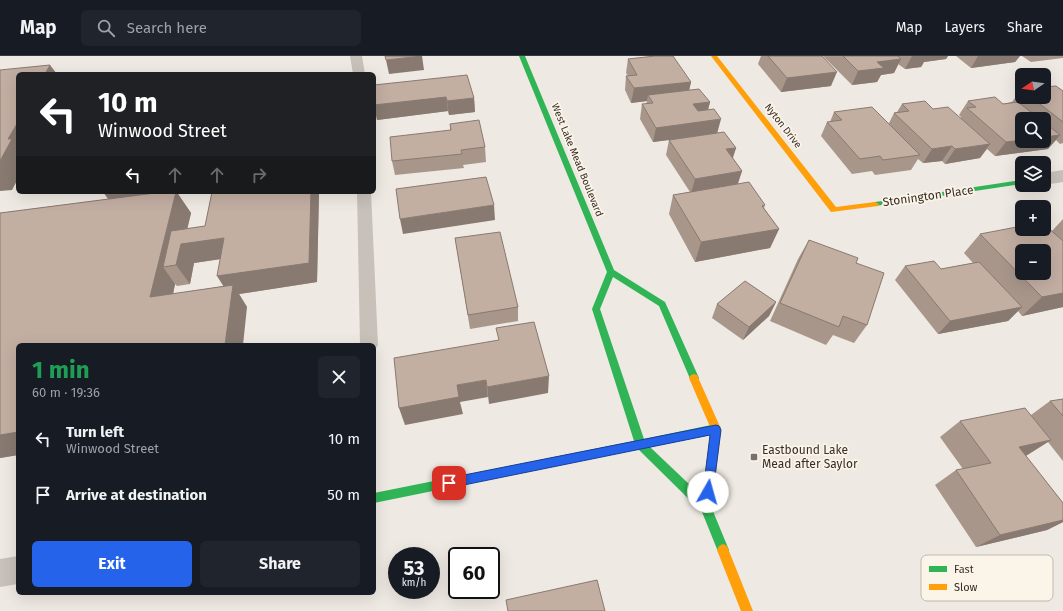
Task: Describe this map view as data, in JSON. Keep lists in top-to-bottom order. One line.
{"streets":{"main road":["Nyton Drive","West Lake Mead Boulevard","Stonington Place"]},"crossings":[["Nyton Drive","Stonington Place"]],"places":{"transit":["Eastbound Lake Mead after Saylor"]},"legend":["Fast","Slow"],"north":"left","page":{"header":"Map","search":"Search here","nav":["Map","Layers","Share"],"map_buttons":["+","−"],"turn":["10 m","Winwood Street"],"heading":["1 min","60 m · 19:36"],"list":[{"name":"Turn left","note":"Winwood Street","value":"10 m"},{"name":"Arrive at destination","value":"50 m"}],"buttons":["Exit","Share"],"speed":"53 km/h","limit":"60"}}
